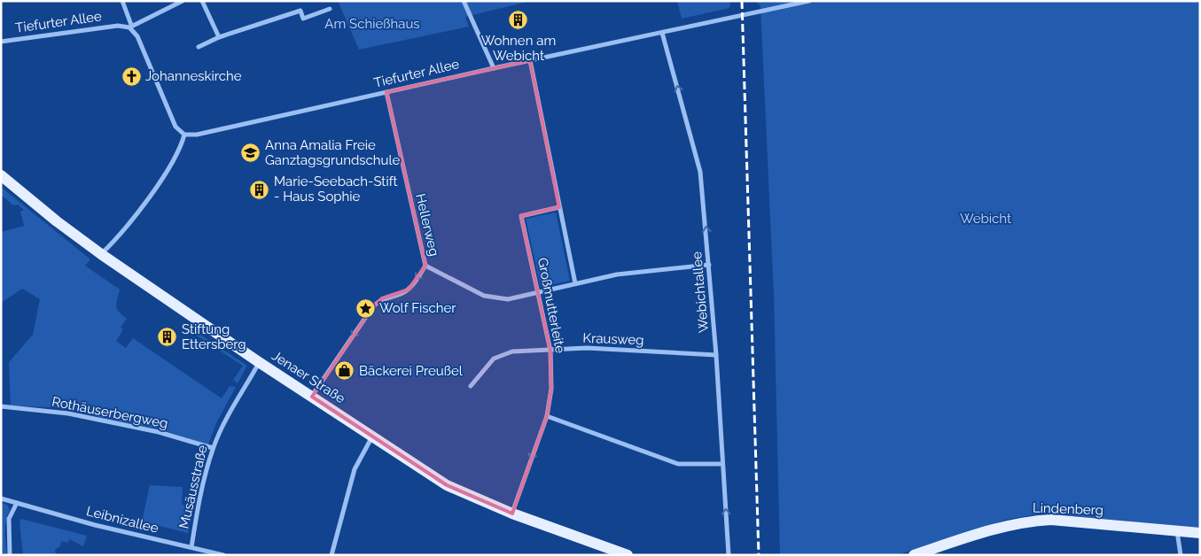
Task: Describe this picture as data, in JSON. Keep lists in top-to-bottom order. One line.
{"streets":{"main road":["Jenaer Straße","Lindenberg"],"street":["Tiefurter Allee","Hellerweg","Webichtallee","Großmutterleite","Krausweg","Rothäuserbergweg","Musäusstraße","Leibnizallee"]},"crossings":[["Tiefurter Allee","Hellerweg"],["Tiefurter Allee","Webichtallee"],["Tiefurter Allee","Großmutterleite"],["Hellerweg","Jenaer Straße"],["Webichtallee","Krausweg"],["Großmutterleite","Krausweg"],["Großmutterleite","Jenaer Straße"],["Jenaer Straße","Musäusstraße"],["Rothäuserbergweg","Musäusstraße"],["Musäusstraße","Leibnizallee"]],"one_way":["Hellerweg","Webichtallee"],"parks":["Am Schießhaus","Webicht"],"places":{"building":["Wohnen am Webicht","Marie-Seebach-Stift - Haus Sophie","Stiftung Ettersberg"],"church":["Johanneskirche"],"school or university":["Anna Amalia Freie Ganztagsgrundschule"],"place":["Wolf Fischer"],"shop":["Bäckerei Preußel"]}}
